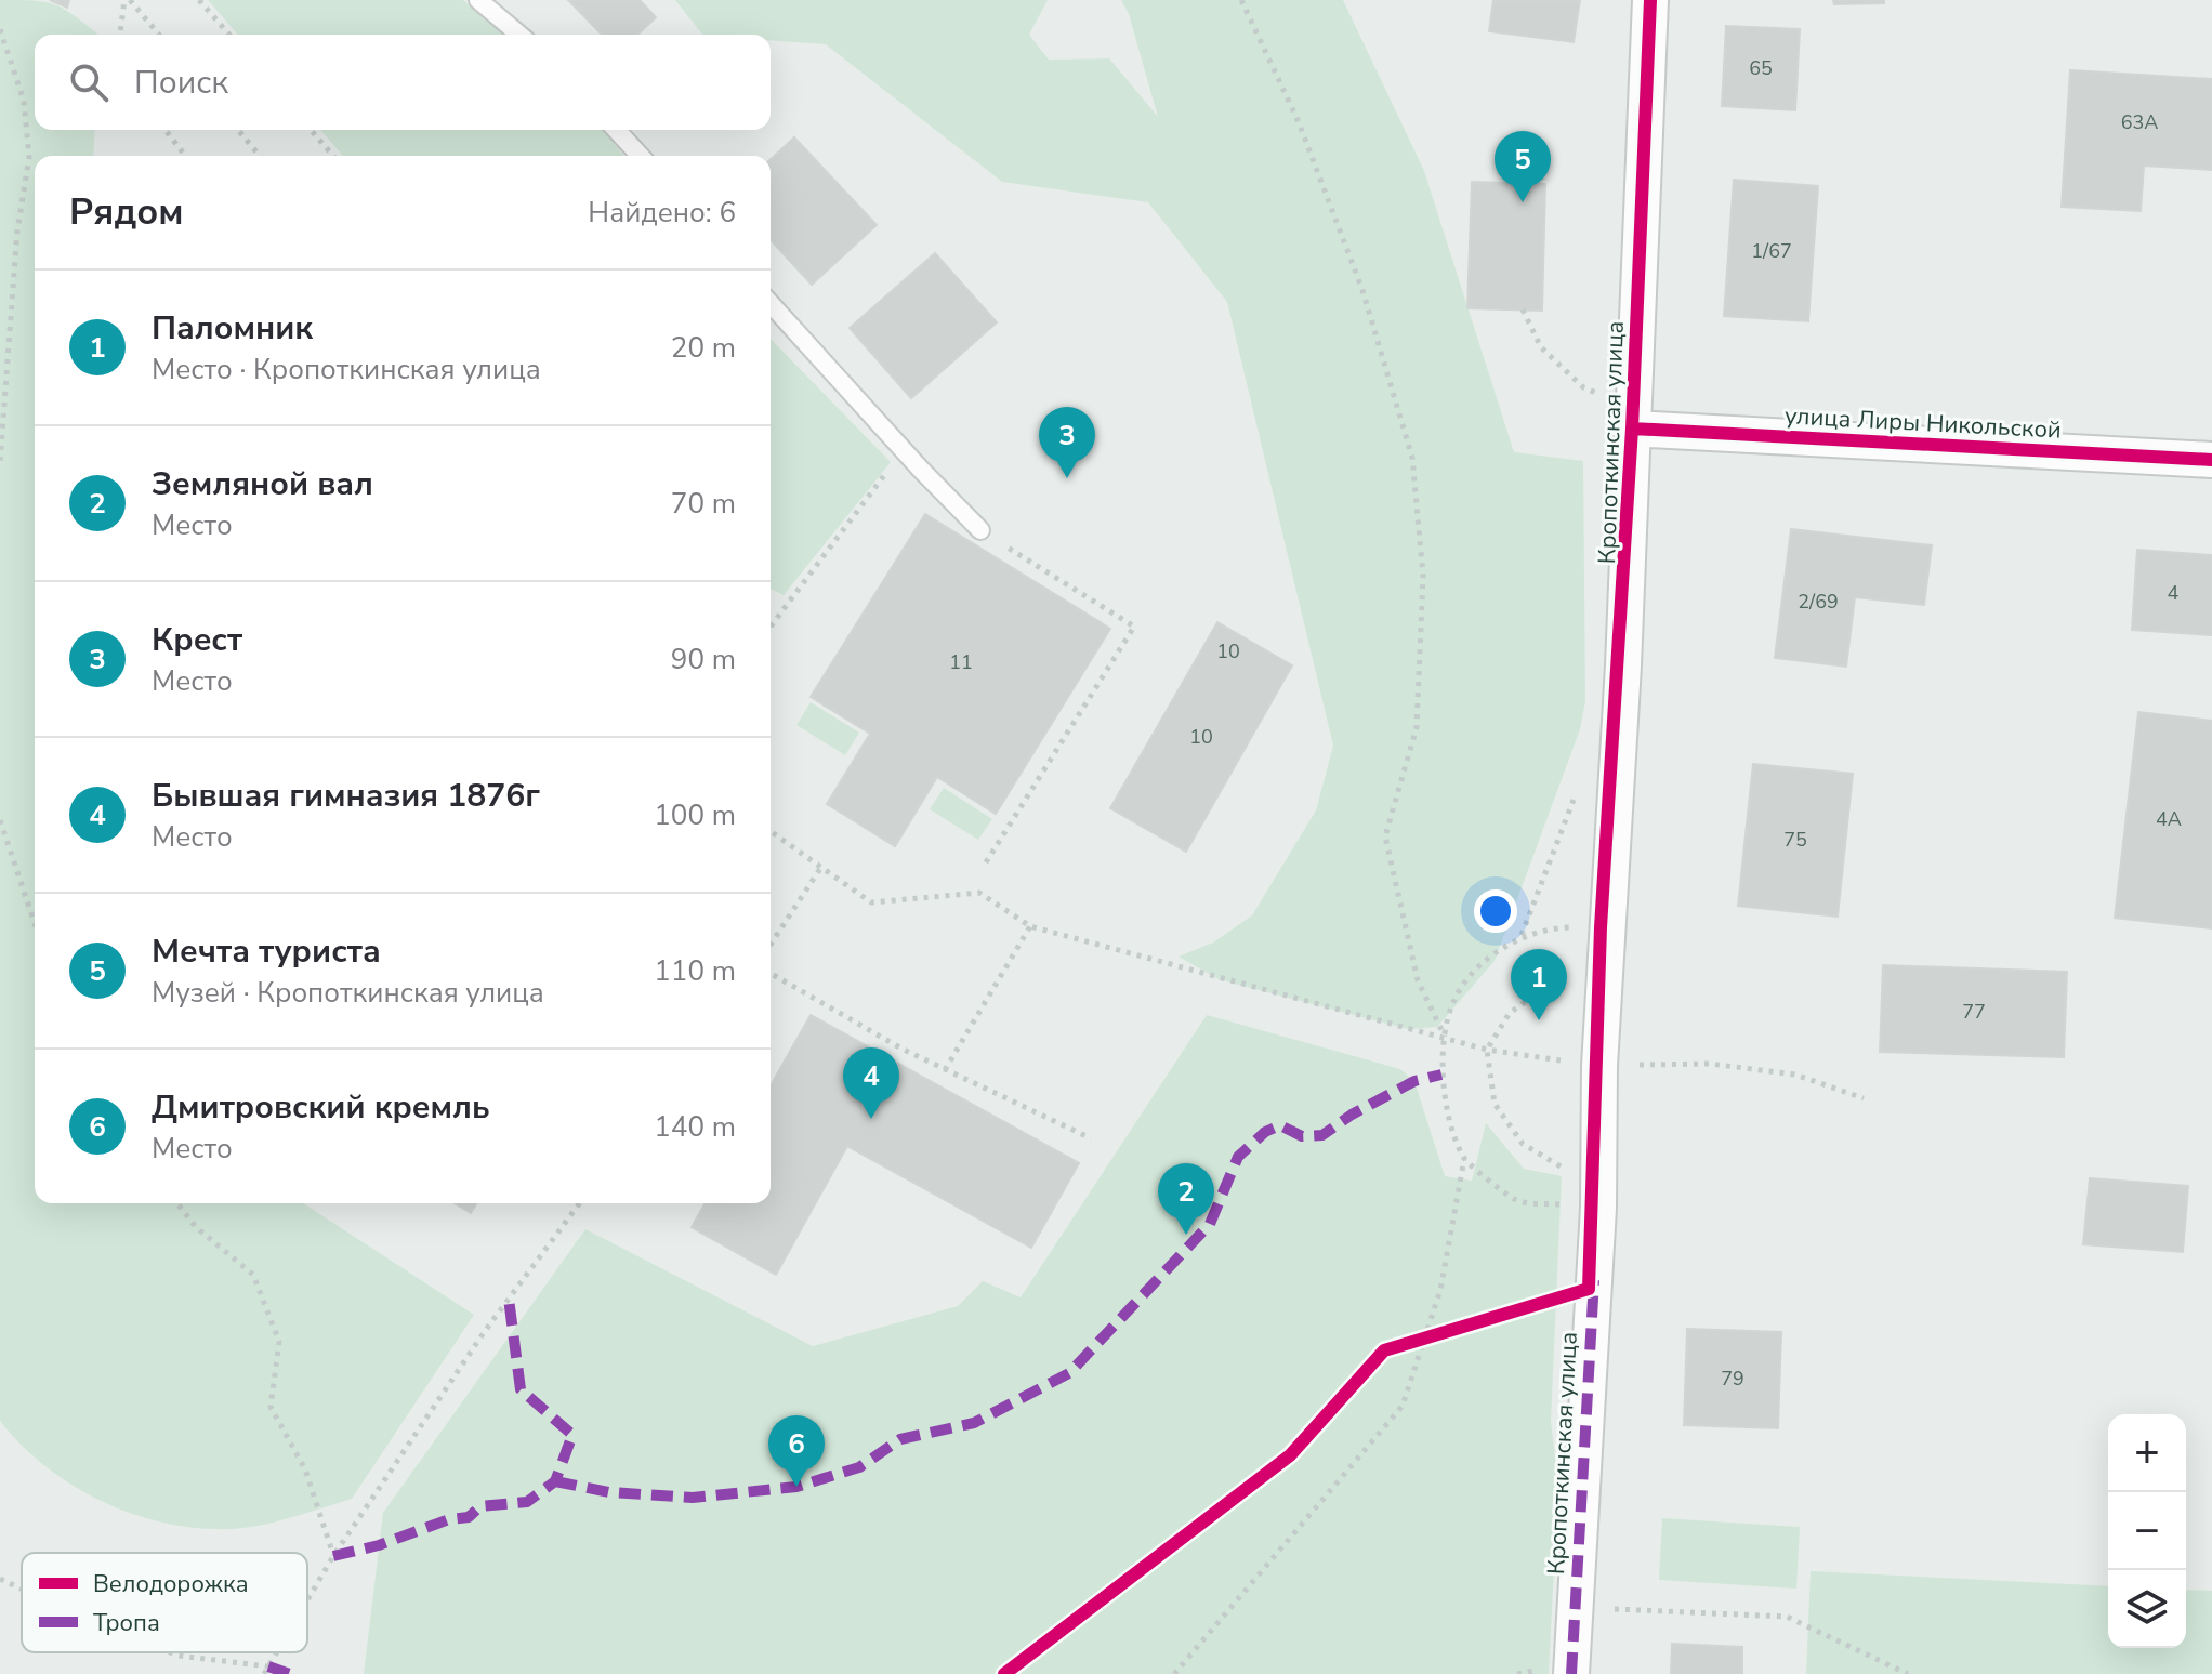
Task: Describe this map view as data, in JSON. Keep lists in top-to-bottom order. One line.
{"streets":{"street":["улица Лиры Никольской","Кропоткинская улица"]},"crossings":[["улица Лиры Никольской","Кропоткинская улица"]],"house_numbers":["65","63А","1/67","4","2/69","10","11","10","4А","75","77","79"],"legend":["Велодорожка","Тропа"],"page":{"search":"Поиск","pins":["5","3","1","4","2","6"],"heading":["Рядом","Найдено: 6"],"list":[{"mark":"1","name":"Паломник","note":"Место · Кропоткинская улица","value":"20 m"},{"mark":"2","name":"Земляной вал","note":"Место","value":"70 m"},{"mark":"3","name":"Крест","note":"Место","value":"90 m"},{"mark":"4","name":"Бывшая гимназия 1876г","note":"Место","value":"100 m"},{"mark":"5","name":"Мечта туриста","note":"Музей · Кропоткинская улица","value":"110 m"},{"mark":"6","name":"Дмитровский кремль","note":"Место","value":"140 m"}],"map_buttons":["+","−"]}}
